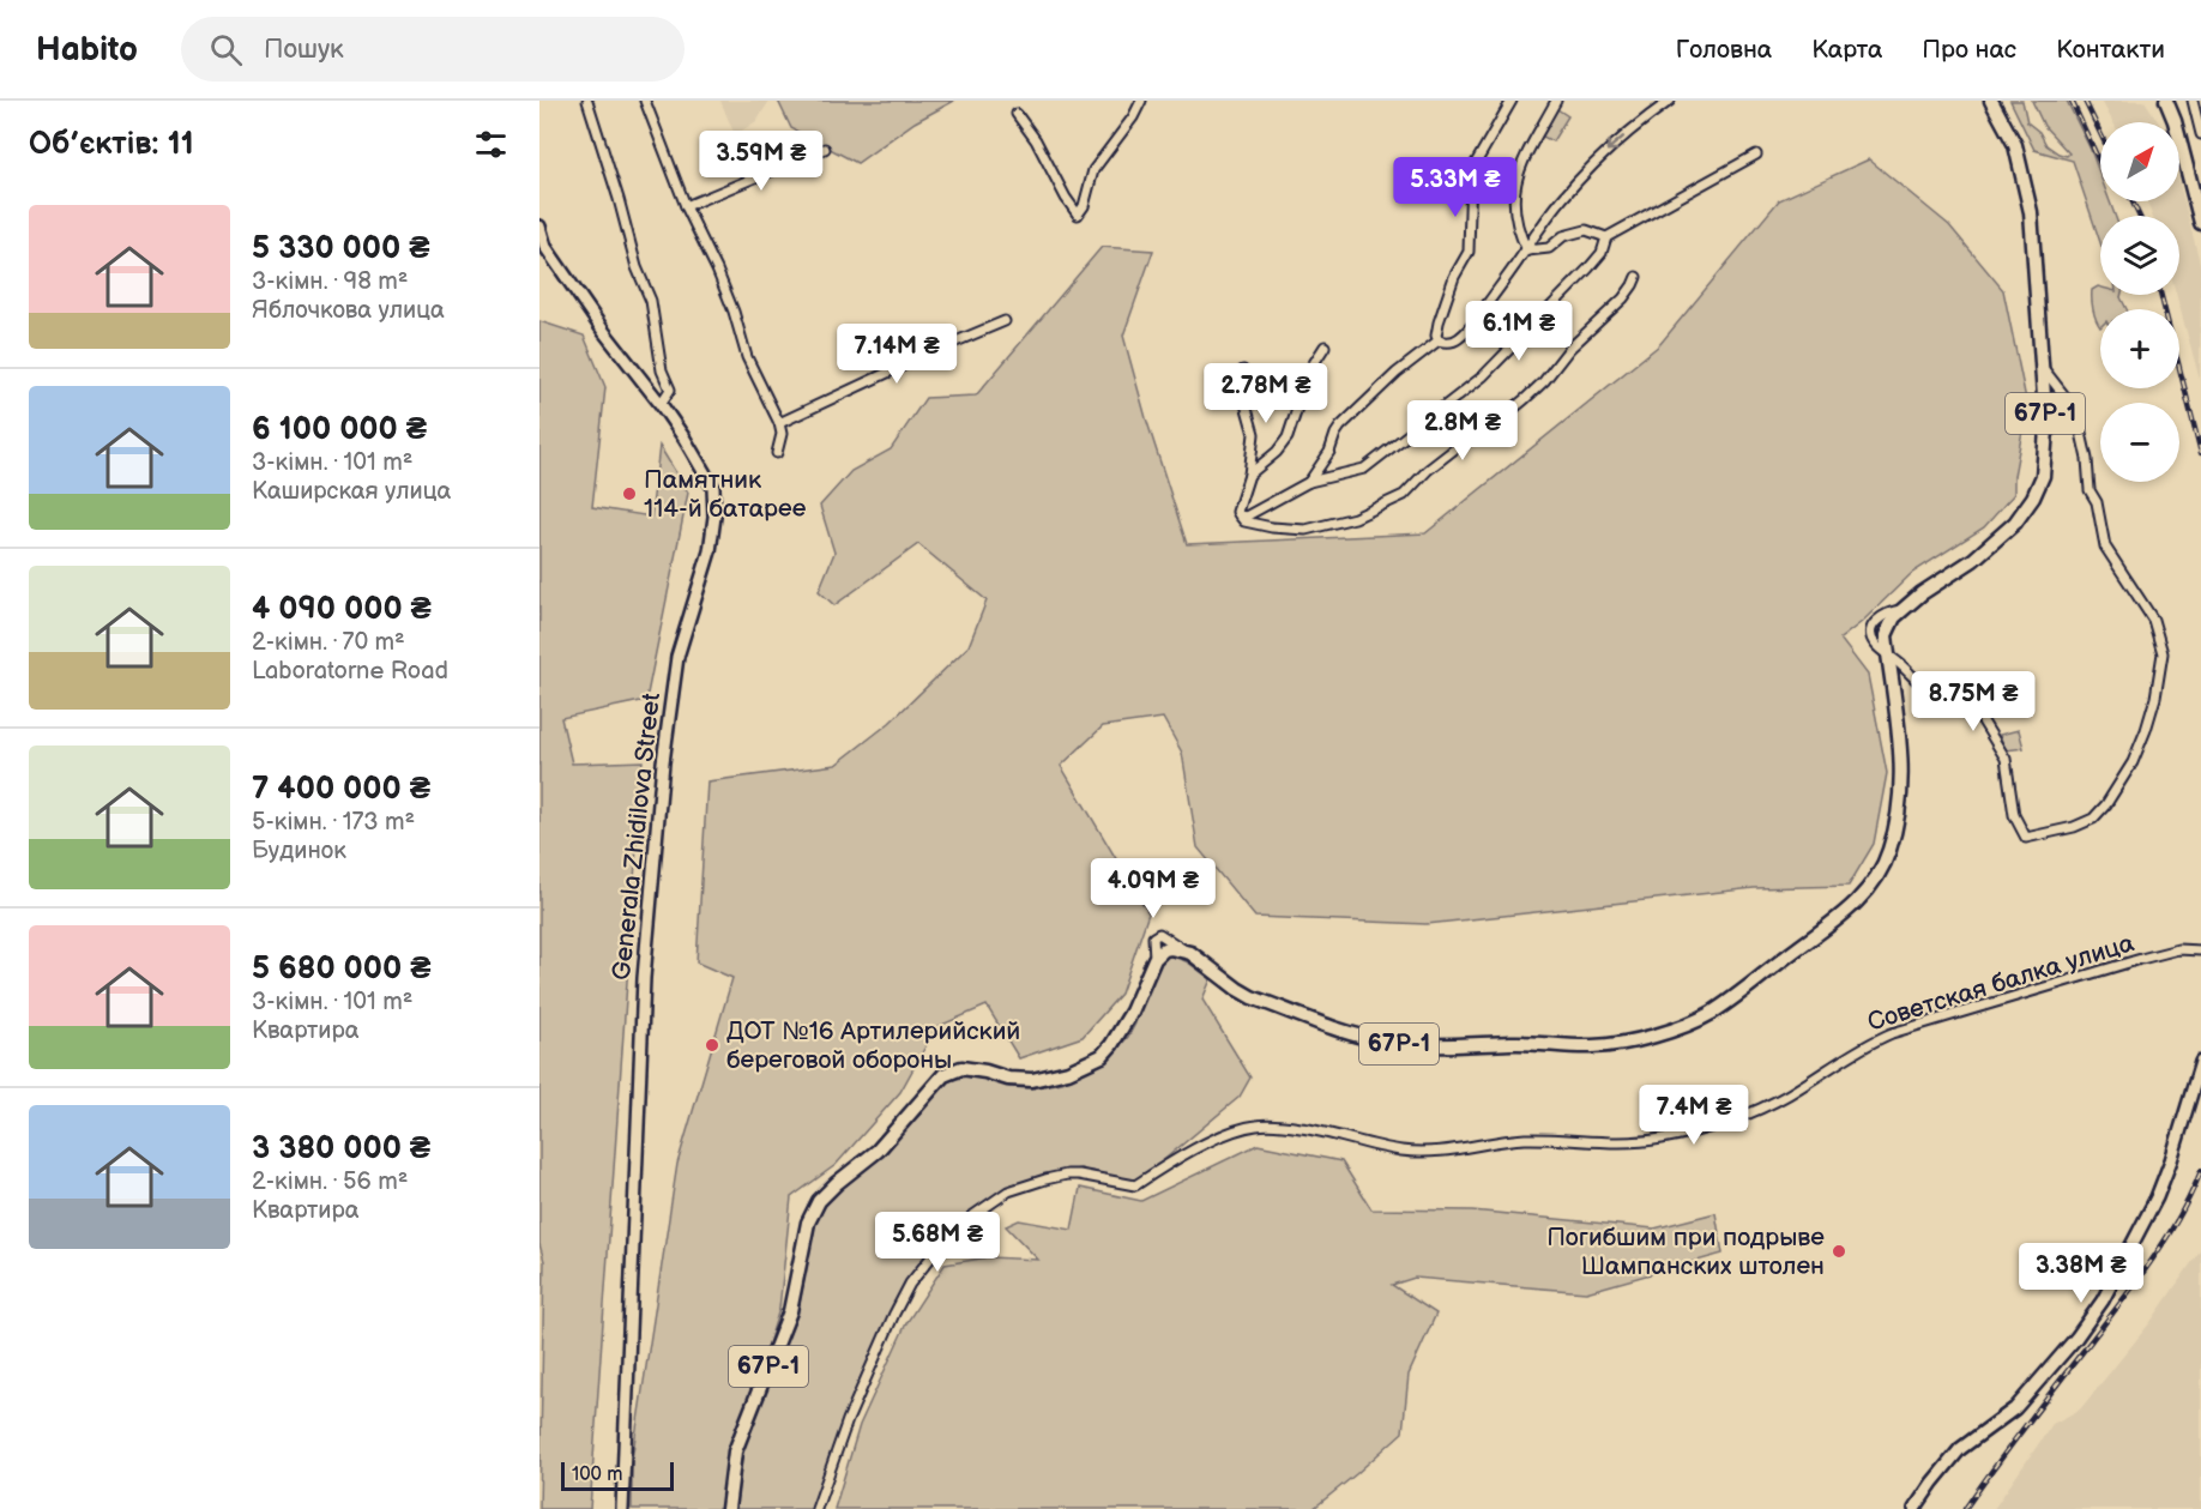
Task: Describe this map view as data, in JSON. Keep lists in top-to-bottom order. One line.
{"streets":{"main road":["67Р-1","Generala Zhidilova Street"],"street":["Советская балка улица"]},"places":["Памятник 114-й батарее","ДОТ №16 Артилерийский береговой обороны","Погибшим при подрыве Шампанских штолен"],"scale_bar":"100 m","north":"top right","page":{"header":"Habito","search":"Пошук","nav":["Головна","Карта","Про нас","Контакти"],"heading":"Об’єктів: 11","map_buttons":["+","−"],"price":["3.59M ₴","5.33M ₴","6.1M ₴","7.14M ₴","2.78M ₴","2.8M ₴","8.75M ₴","4.09M ₴","7.4M ₴","5.68M ₴","3.38M ₴"],"list":[{"name":"5 330 000 ₴","note":"3-кімн. · 98 m² · Яблочкова улица"},{"name":"6 100 000 ₴","note":"3-кімн. · 101 m² · Каширская улица"},{"name":"4 090 000 ₴","note":"2-кімн. · 70 m² · Laboratorne Road"},{"name":"7 400 000 ₴","note":"5-кімн. · 173 m² · Будинок"},{"name":"5 680 000 ₴","note":"3-кімн. · 101 m² · Квартира"},{"name":"3 380 000 ₴","note":"2-кімн. · 56 m² · Квартира"}],"scale":"100 m"}}
